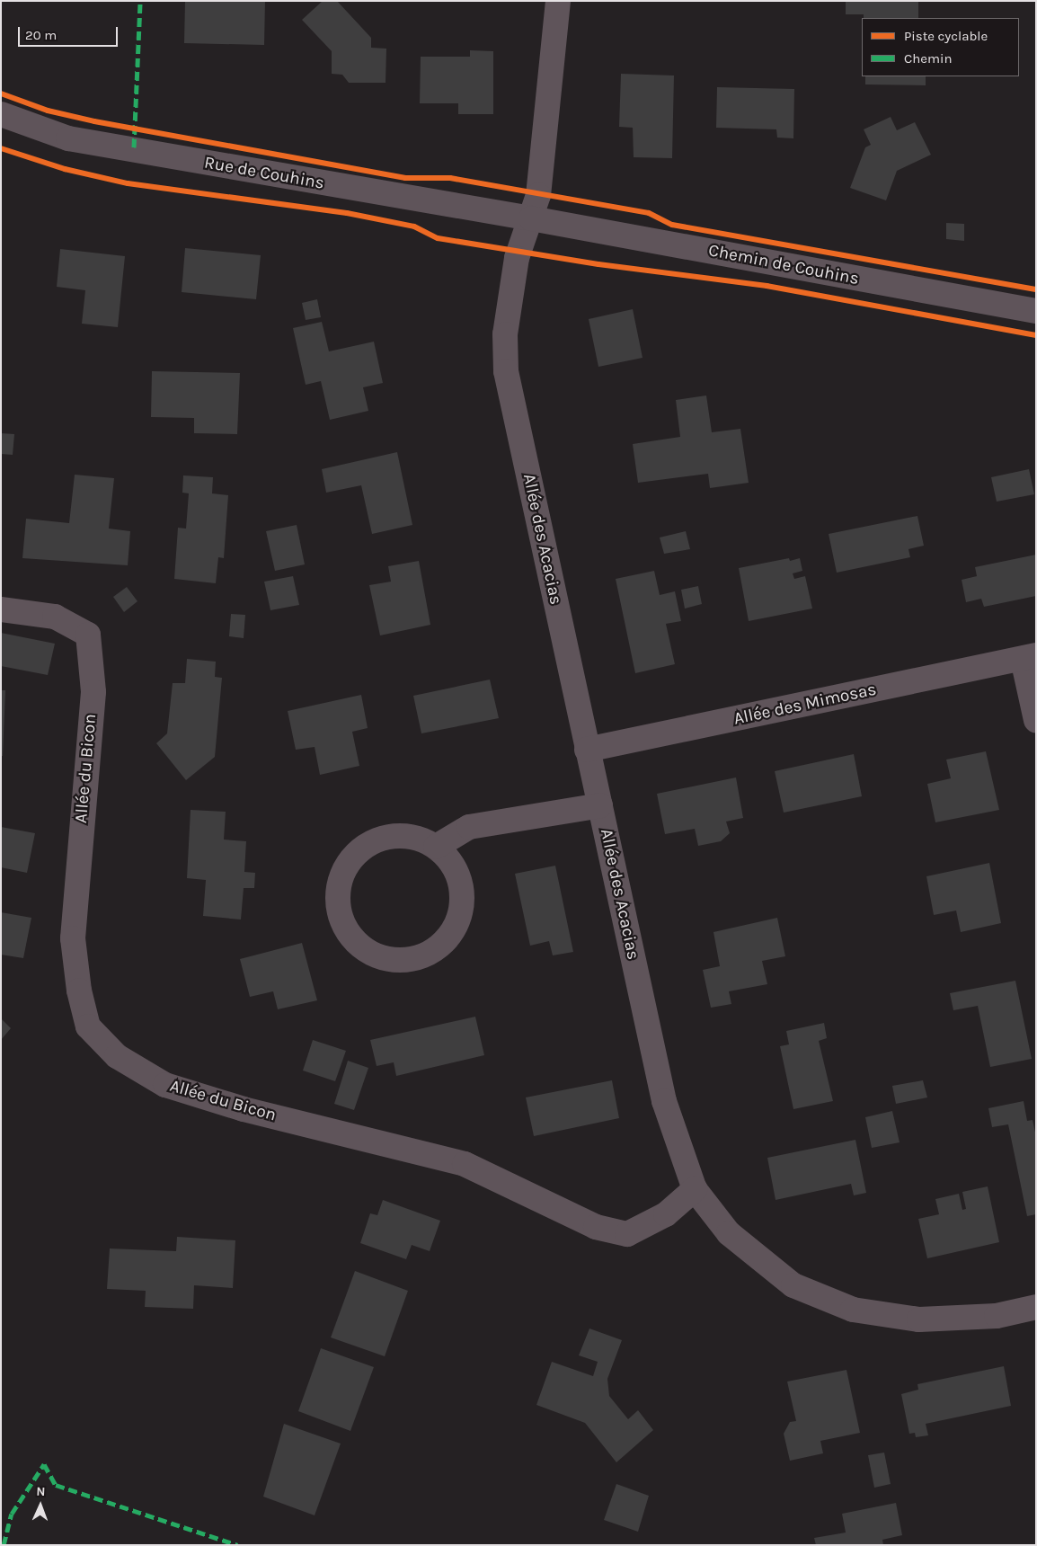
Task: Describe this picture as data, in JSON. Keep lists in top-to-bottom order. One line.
{"streets":{"street":["Rue de Couhins","Chemin de Couhins","Allée des Acacias","Allée des Mimosas","Allée du Bicon"]},"crossings":[["Rue de Couhins","Chemin de Couhins"],["Rue de Couhins","Allée des Acacias"],["Chemin de Couhins","Allée des Acacias"],["Allée des Acacias","Allée des Mimosas"],["Allée des Acacias","Allée du Bicon"]],"legend":["Piste cyclable","Chemin"],"scale_bar":"20 m","north":"top"}
